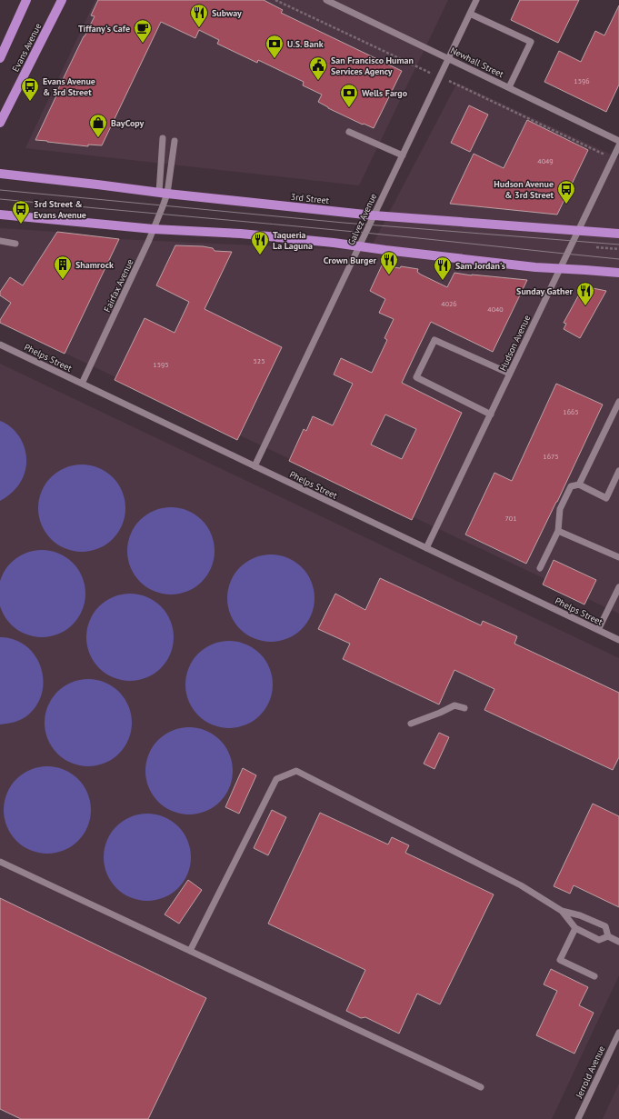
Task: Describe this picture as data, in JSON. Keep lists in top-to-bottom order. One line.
{"streets":{"main road":["Evans Avenue","3rd Street"],"street":["Newhall Street","Galvez Avenue","Fairfax Avenue","Hudson Avenue","Phelps Street","Jerrold Avenue"]},"crossings":[["Newhall Street","Galvez Avenue"],["3rd Street","Galvez Avenue"],["3rd Street","Fairfax Avenue"],["3rd Street","Hudson Avenue"],["Galvez Avenue","Phelps Street"],["Fairfax Avenue","Phelps Street"],["Hudson Avenue","Phelps Street"]],"places":{"restaurant":["Subway","Taqueria La Laguna","Crown Burger","Sam Jordan's","Sunday Gather"],"cafe":["Tiffany's Cafe"],"bank":["U.S. Bank","Wells Fargo"],"public building":["San Francisco Human Services Agency"],"bus stop":["Evans Avenue & 3rd Street","Hudson Avenue & 3rd Street","3rd Street & Evans Avenue"],"shop":["BayCopy"],"building":["Shamrock"]},"house_numbers":["1596","4049","4026","4040","525","1595","1665","1675","701"]}
